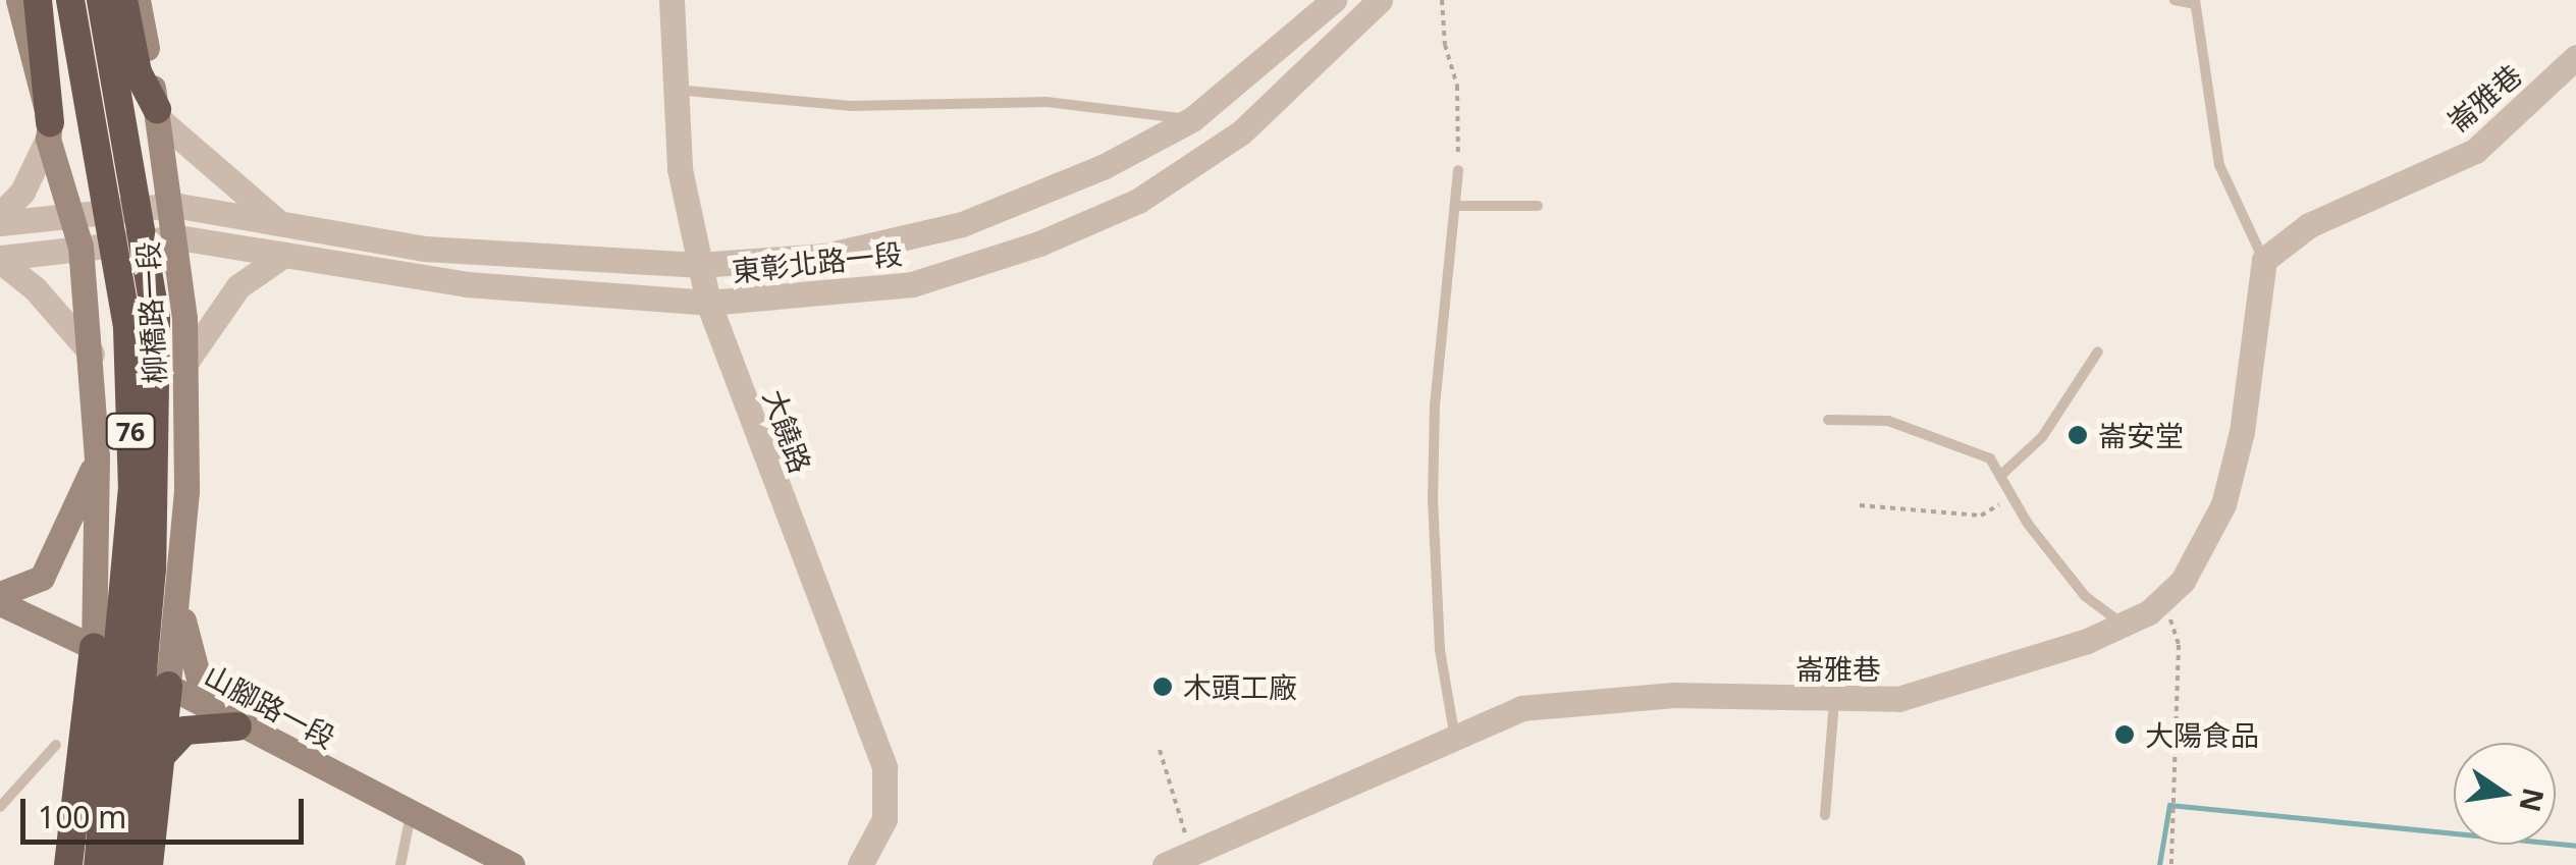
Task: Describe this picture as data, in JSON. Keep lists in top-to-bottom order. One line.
{"streets":{"highway":["76"],"main road":["柳橋路一段","山腳路一段"],"street":["崙雅巷","東彰北路一段","大饒路"]},"crossings":[["東彰北路一段","柳橋路一段"],["東彰北路一段","大饒路"],["柳橋路一段","山腳路一段"]],"places":["崙安堂","木頭工廠","大陽食品"],"scale_bar":"100 m","north":"right"}
